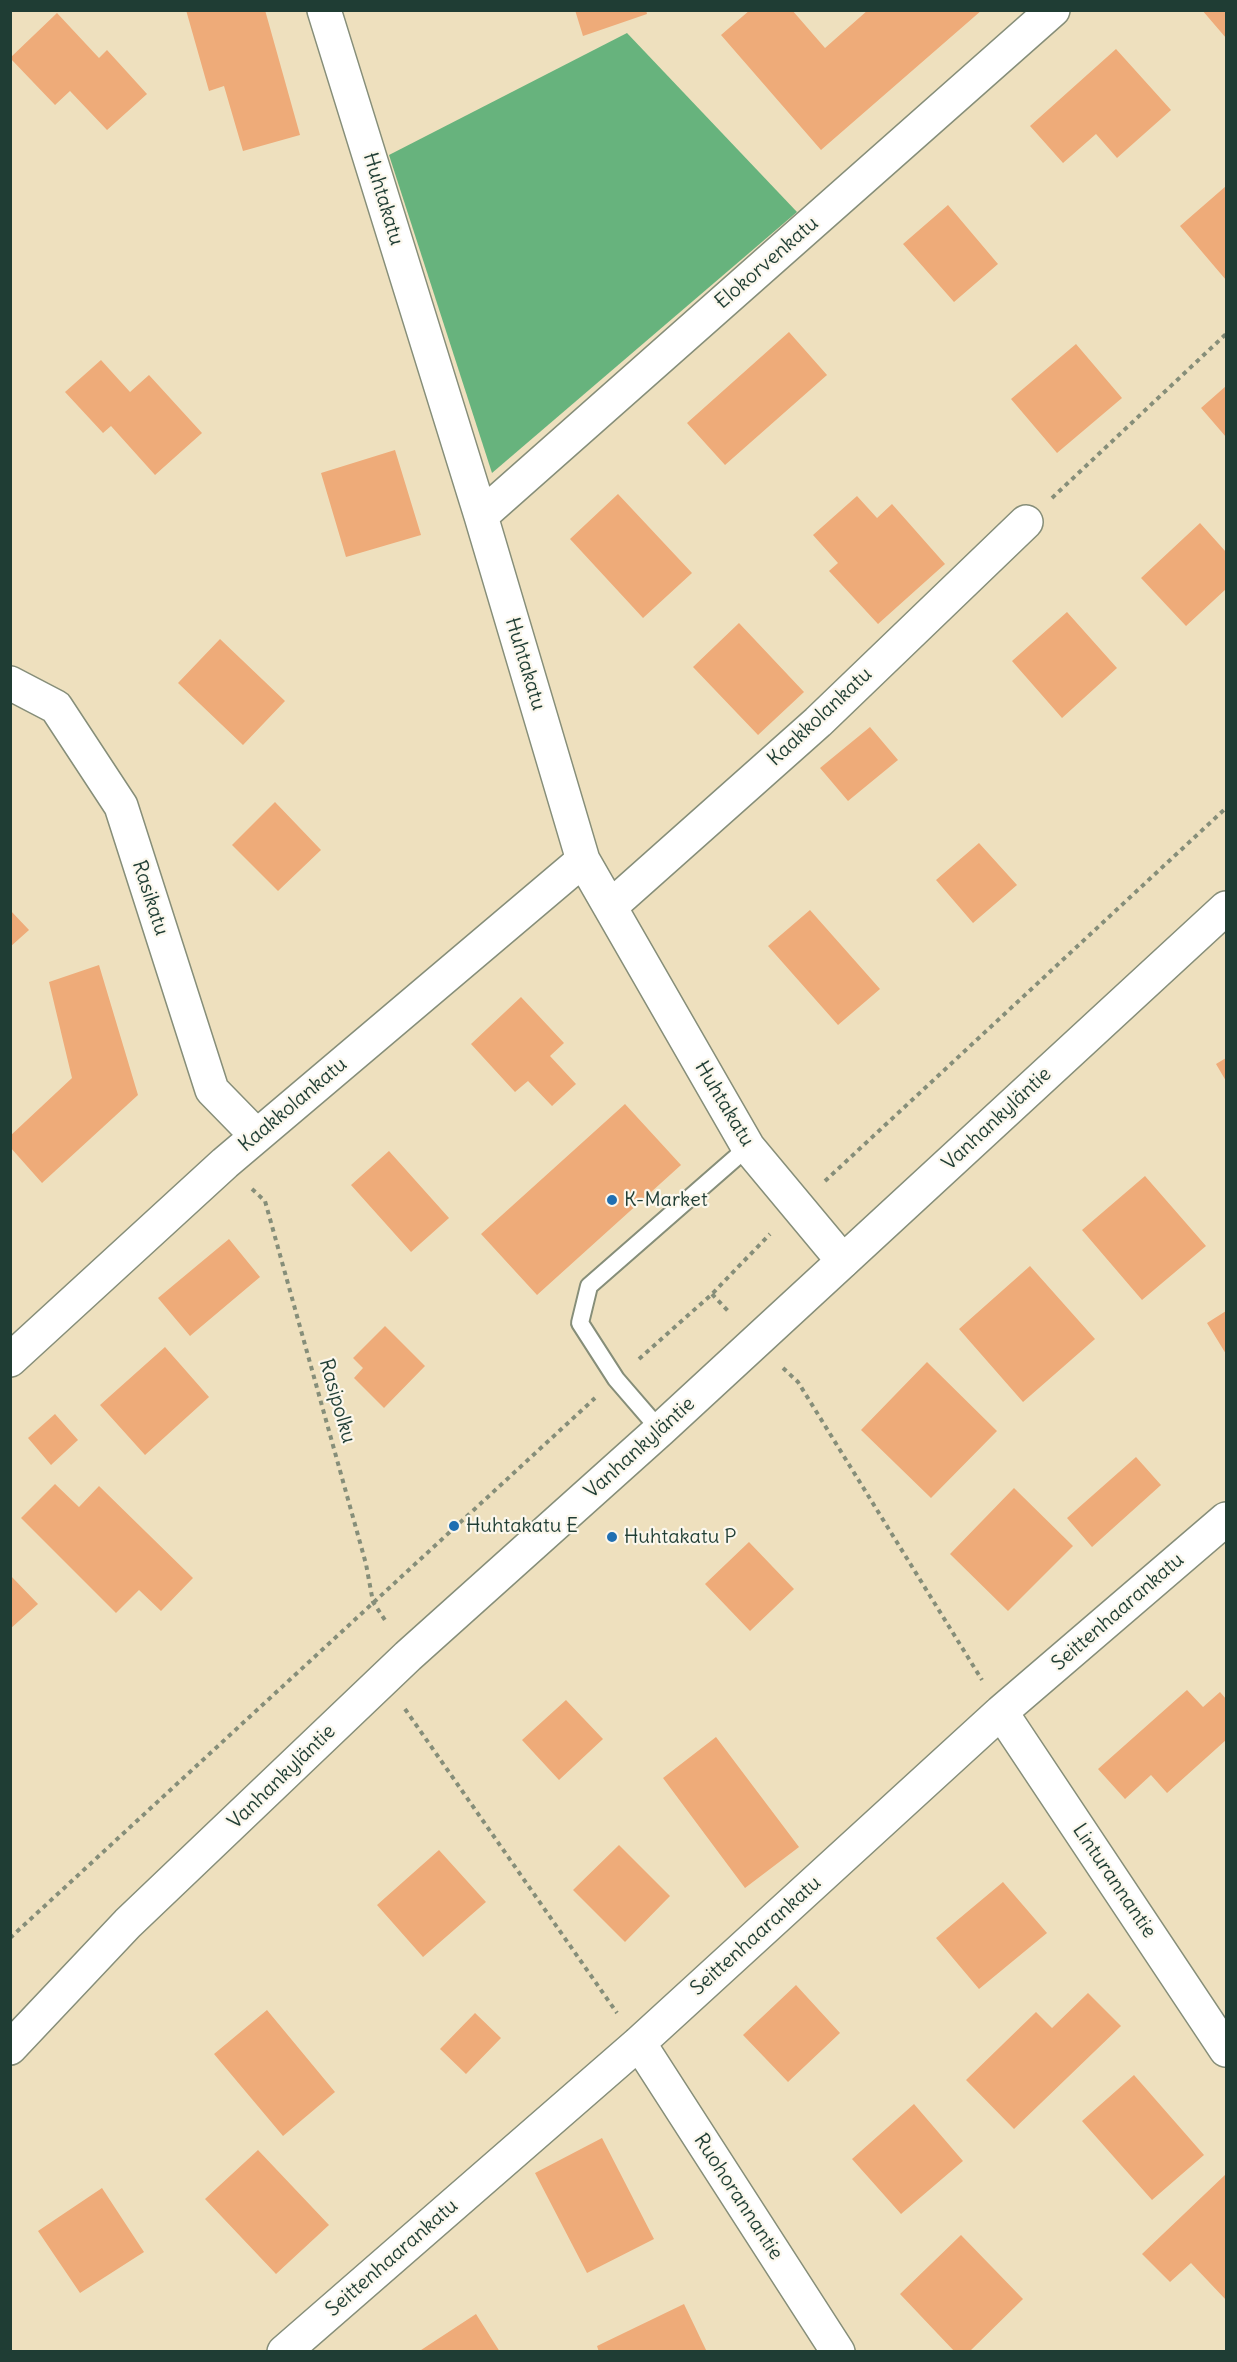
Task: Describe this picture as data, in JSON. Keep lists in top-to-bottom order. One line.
{"streets":{"street":["Huhtakatu","Elokorvenkatu","Kaakkolankatu","Rasikatu","Vanhankyläntie","Seittenhaarankatu","Linturannantie","Ruohorannantie"],"path":["Rasipolku"]},"crossings":[["Huhtakatu","Elokorvenkatu"],["Huhtakatu","Kaakkolankatu"],["Huhtakatu","Vanhankyläntie"],["Kaakkolankatu","Rasikatu"],["Kaakkolankatu","Rasipolku"],["Vanhankyläntie","Rasipolku"],["Seittenhaarankatu","Linturannantie"],["Seittenhaarankatu","Ruohorannantie"]],"places":["K-Market","Huhtakatu E","Huhtakatu P"]}
